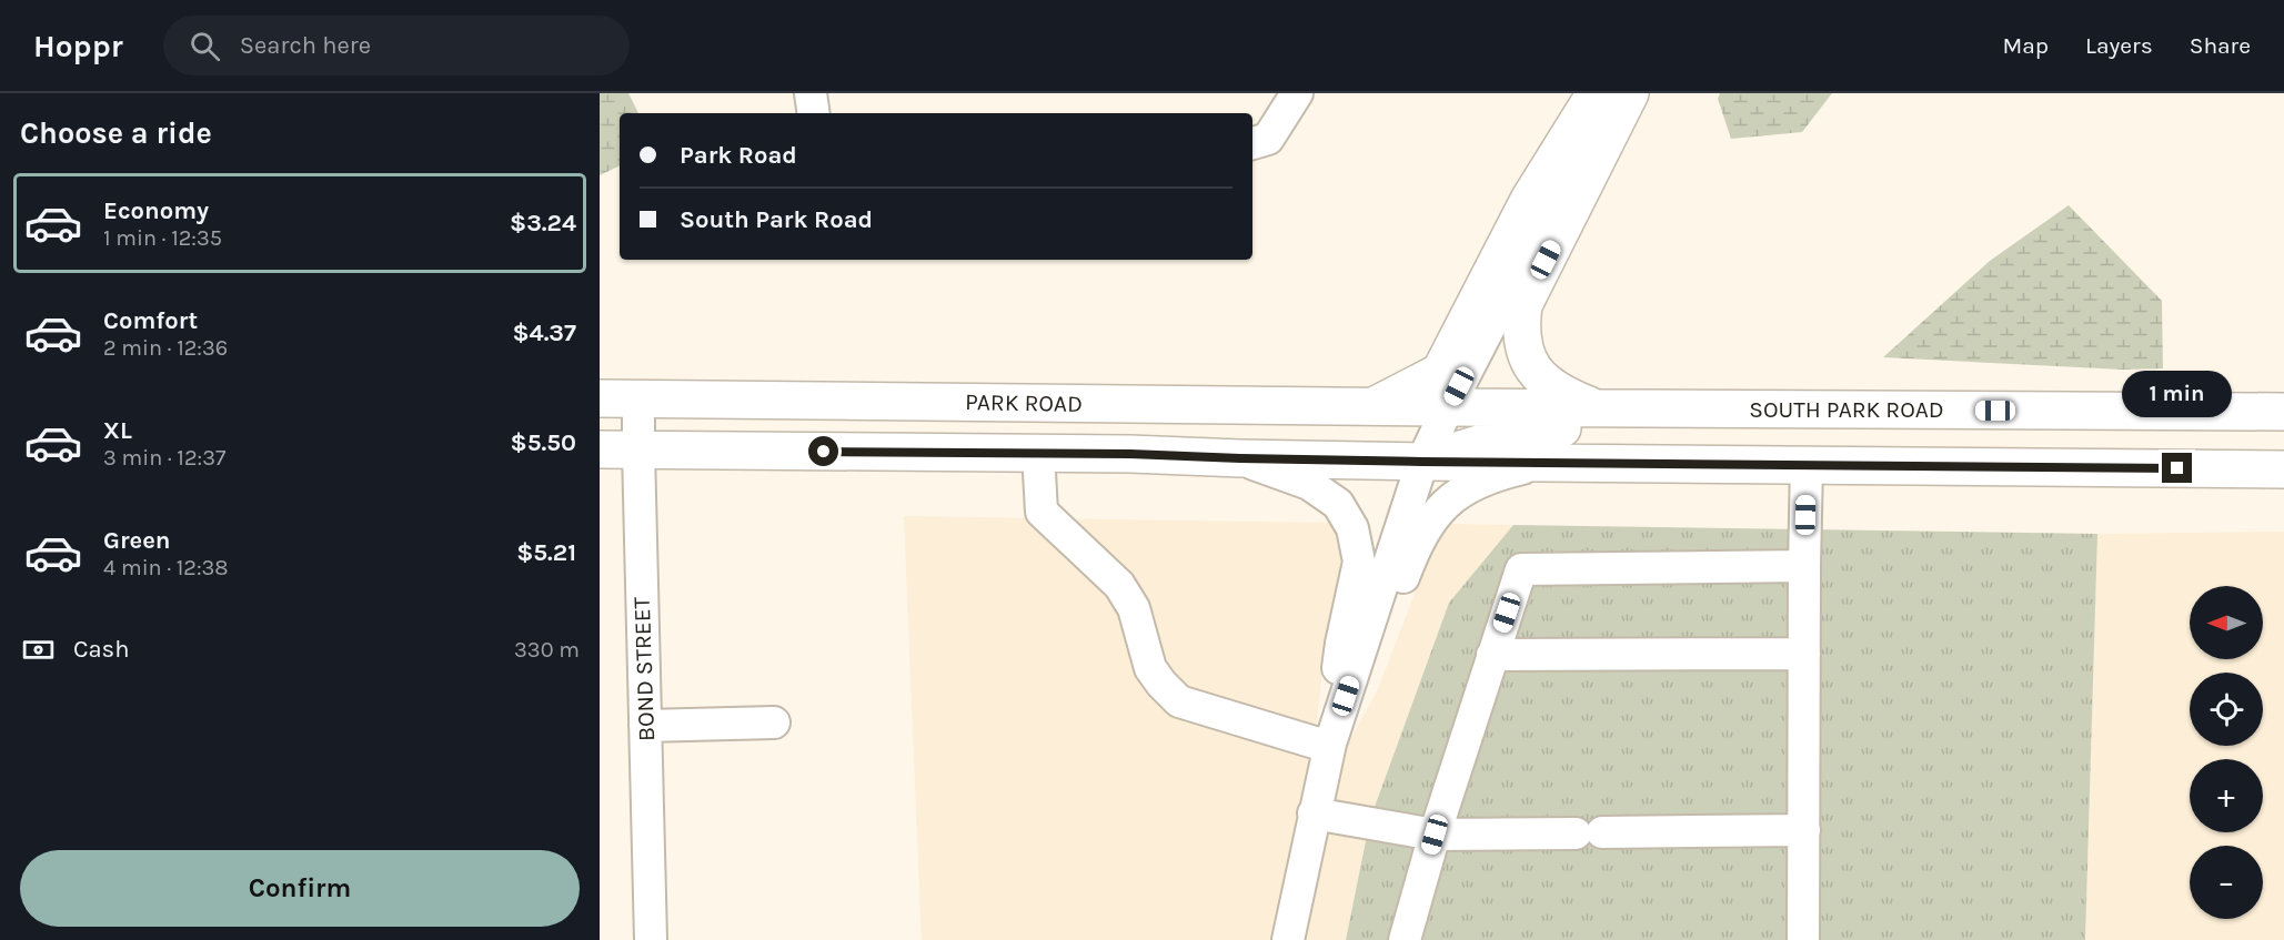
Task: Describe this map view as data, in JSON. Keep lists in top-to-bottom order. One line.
{"streets":{"main road":["PARK ROAD","SOUTH PARK ROAD"],"street":["BOND STREET"]},"crossings":[["PARK ROAD","SOUTH PARK ROAD"],["PARK ROAD","BOND STREET"]],"north":"left","page":{"header":"Hoppr","search":"Search here","nav":["Map","Layers","Share"],"heading":"Choose a ride","banner":["Park Road","South Park Road"],"list":[{"name":"Economy","note":"1 min · 12:35","value":"$3.24"},{"name":"Comfort","note":"2 min · 12:36","value":"$4.37"},{"name":"XL","note":"3 min · 12:37","value":"$5.50"},{"name":"Green","note":"4 min · 12:38","value":"$5.21"}],"bubble":"1 min","map_buttons":["+","−"],"pay":["Cash","330 m"],"buttons":"Confirm"}}
